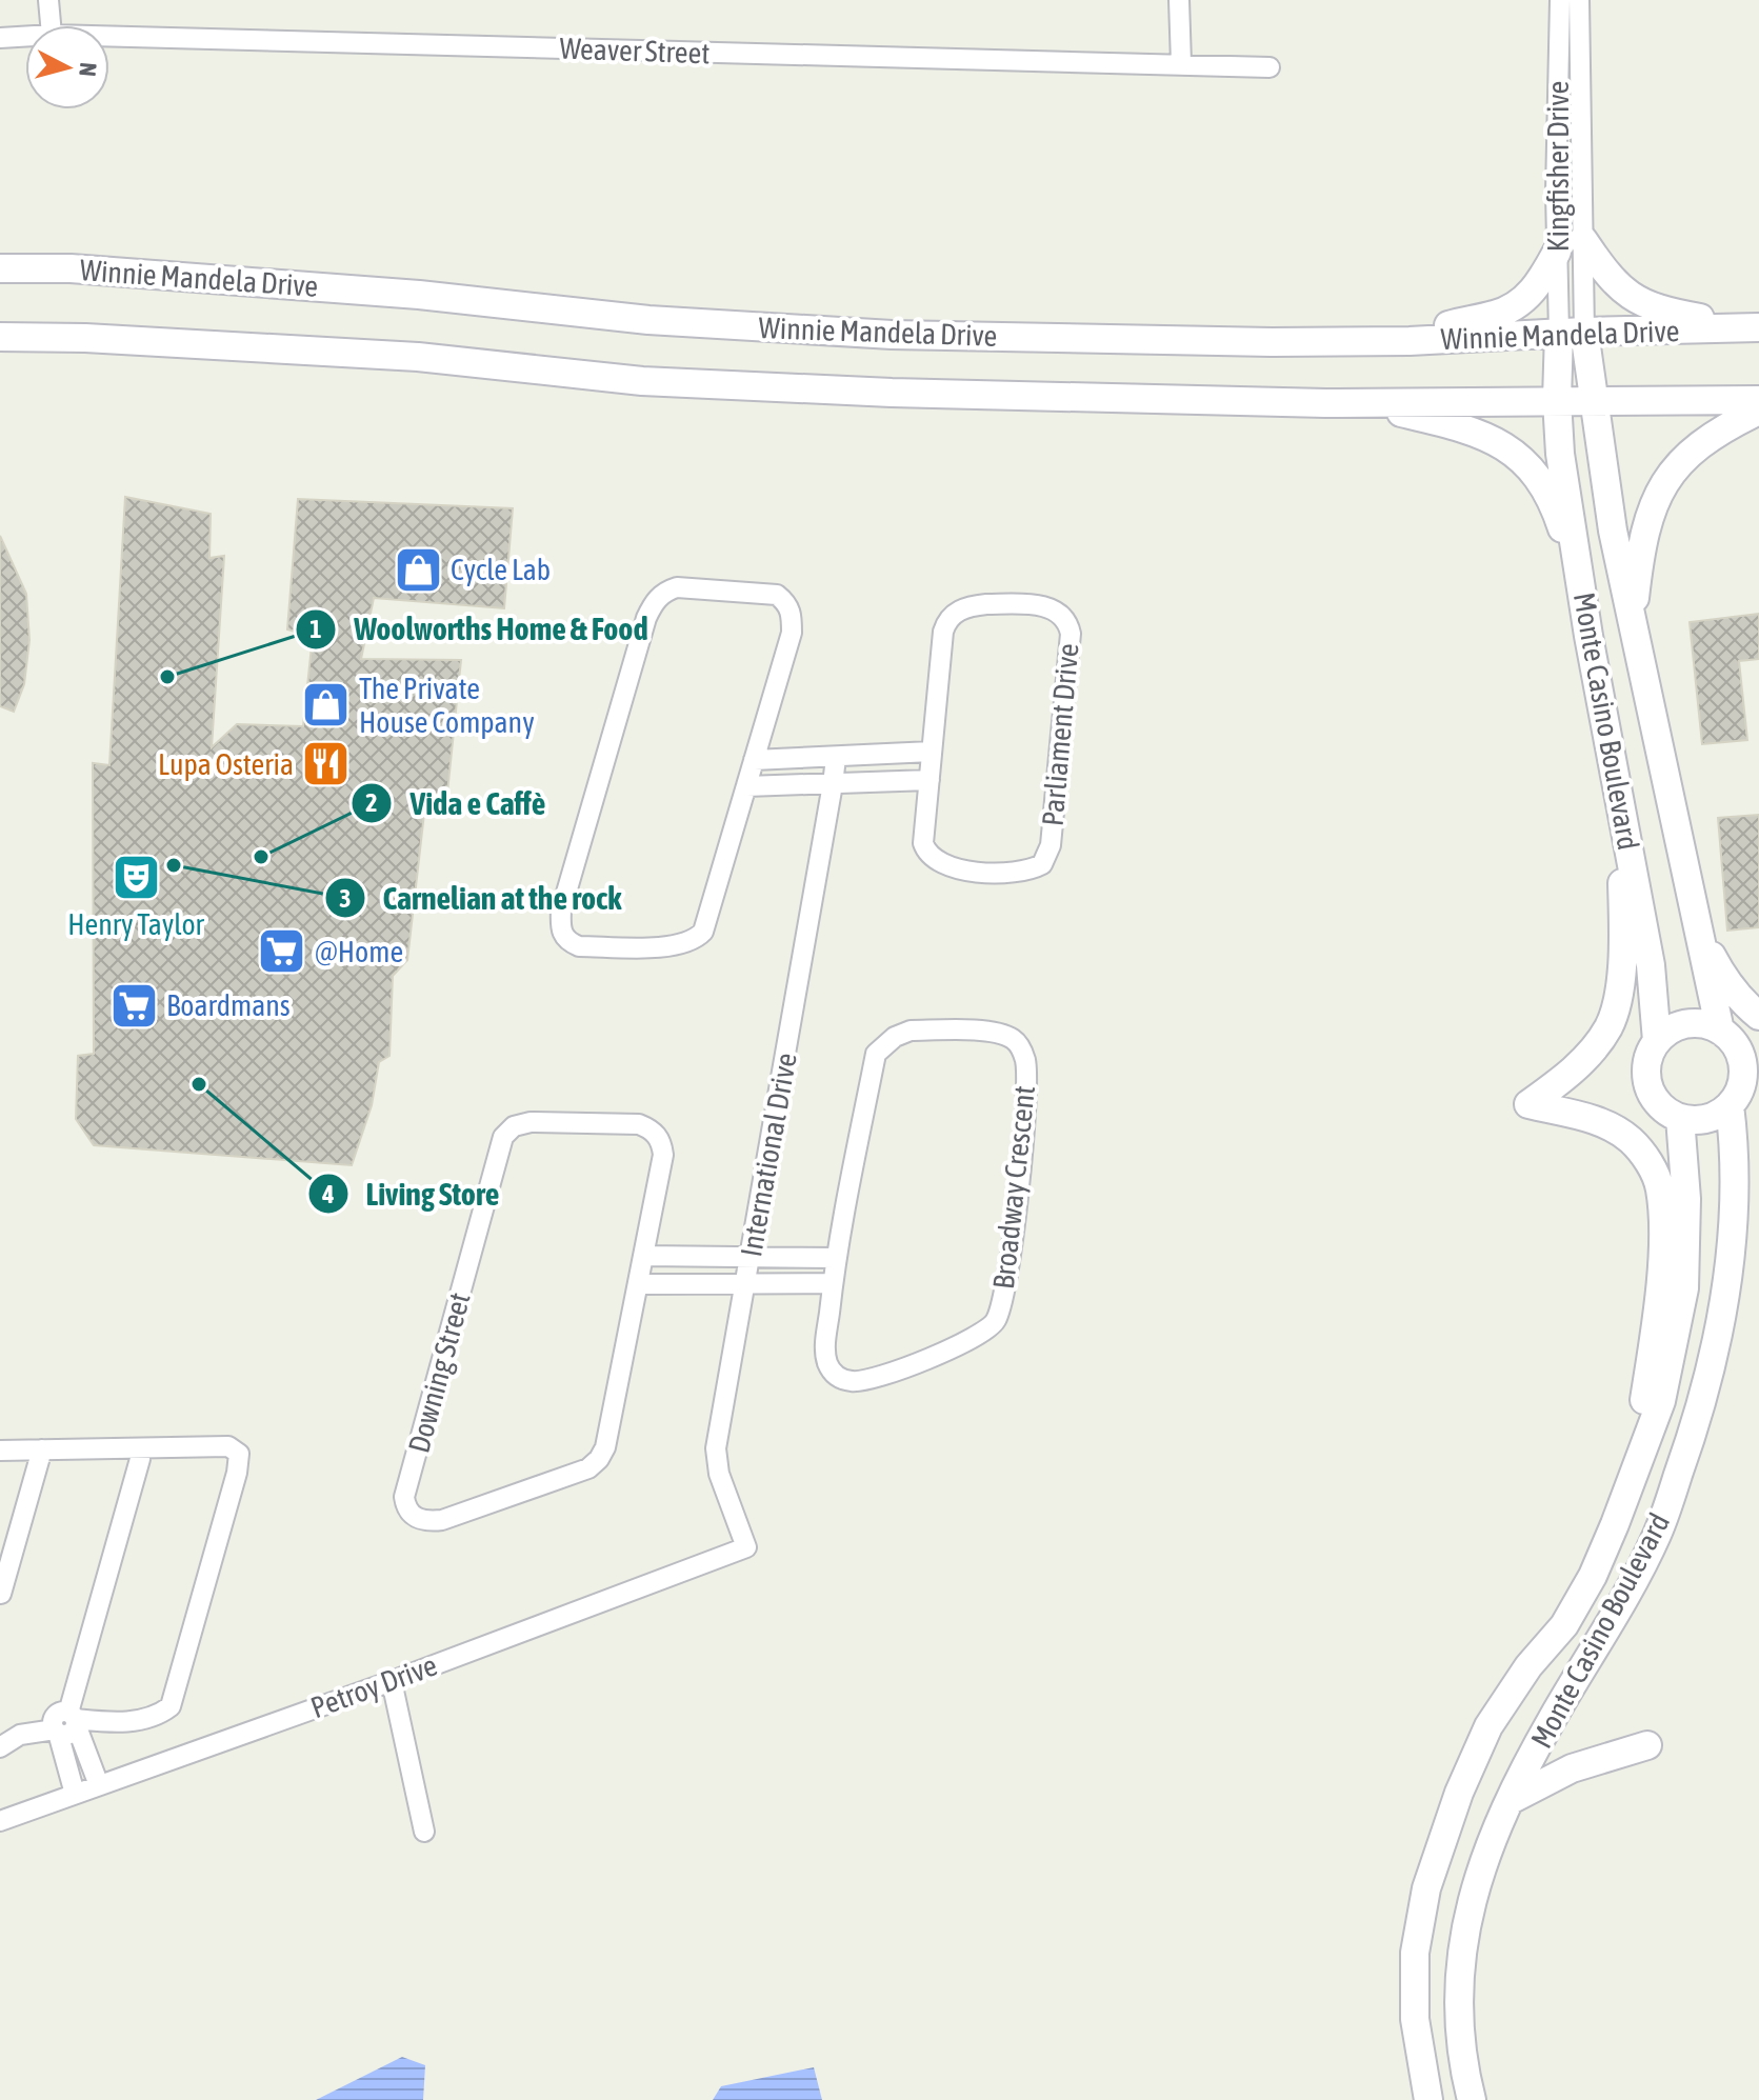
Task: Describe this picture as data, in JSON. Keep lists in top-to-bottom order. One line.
{"streets":{"street":["Weaver Street","Kingfisher Drive","Winnie Mandela Drive","Monte Casino Boulevard","Parliament Drive","International Drive","Broadway Crescent","Downing Street","Petroy Drive"]},"crossings":[["Kingfisher Drive","Winnie Mandela Drive"],["Kingfisher Drive","Monte Casino Boulevard"],["Winnie Mandela Drive","Monte Casino Boulevard"],["International Drive","Petroy Drive"]],"places":{"shop":["Cycle Lab","The Private House Company"],"other":["Woolworths Home & Food","Vida e Caffè","Carnelian at the rock","Living Store"],"restaurant":["Lupa Osteria"],"theatre":["Henry Taylor"],"supermarket":["@Home","Boardmans"]},"north":"right"}
